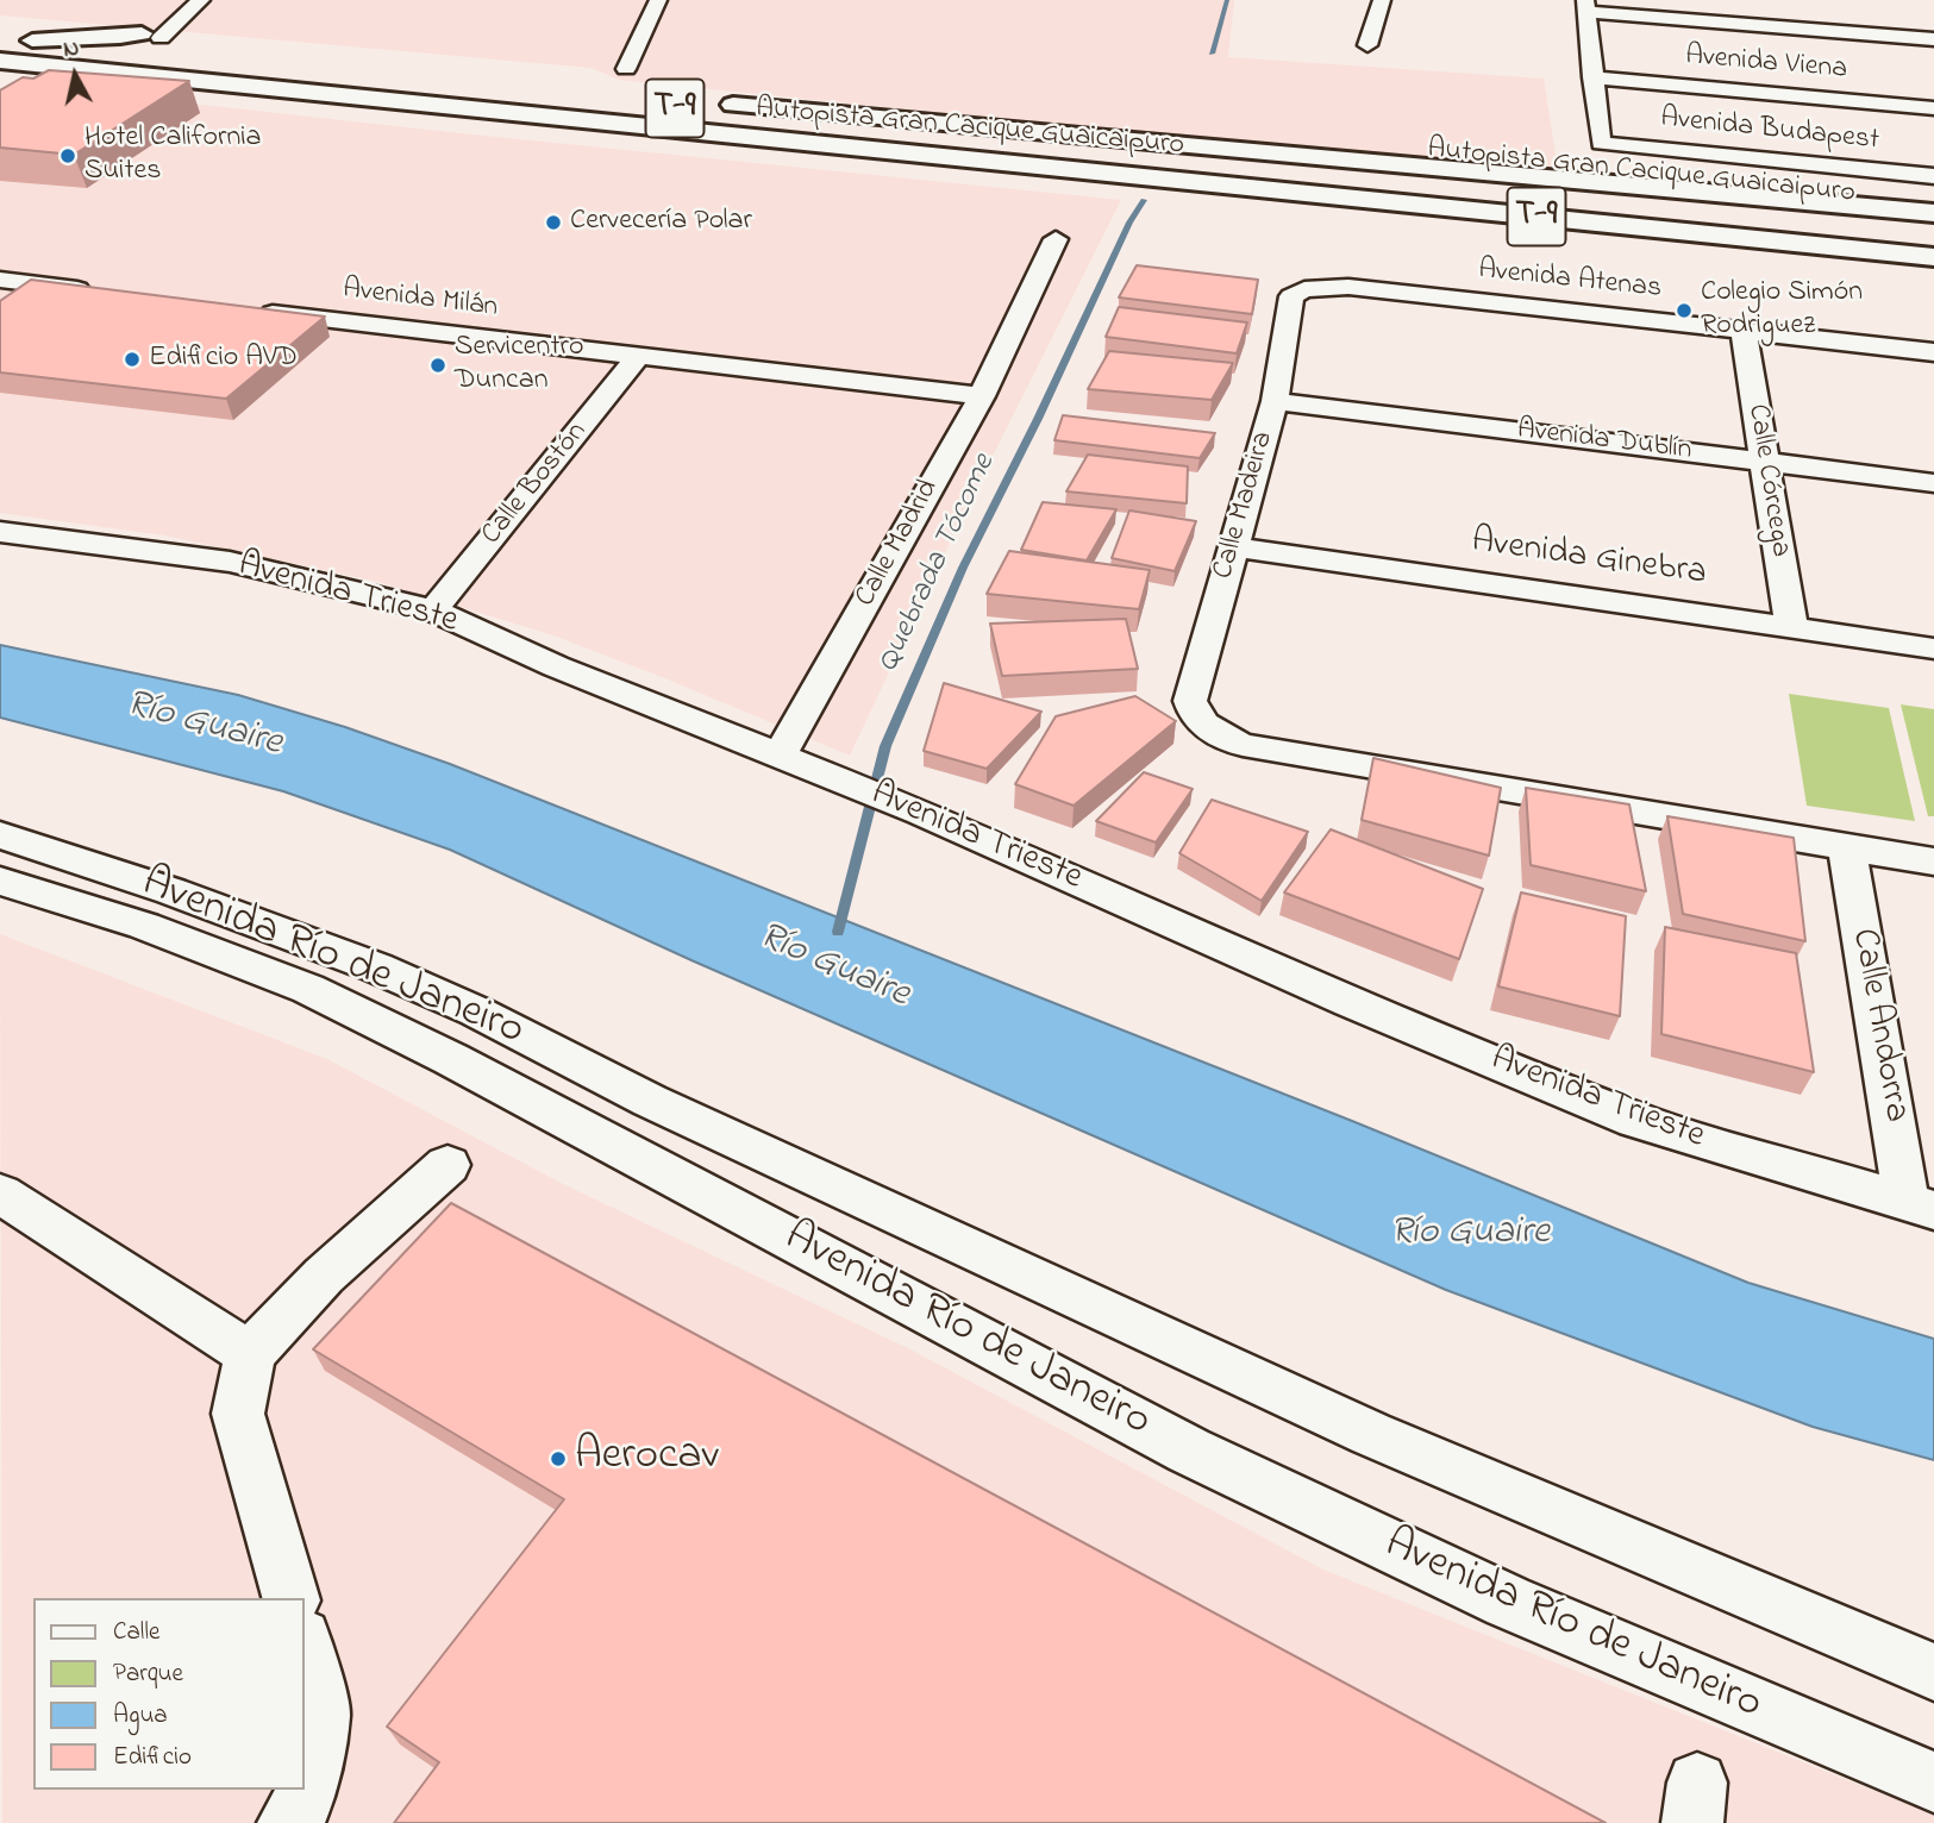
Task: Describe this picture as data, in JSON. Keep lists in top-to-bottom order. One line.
{"streets":{"highway":["T-9","Autopista Gran Cacique Guaicaipuro"],"street":["Avenida Viena","Avenida Budapest","Avenida Atenas","Avenida Milán","Avenida Dublín","Calle Córcega","Calle Bostón","Calle Madeira","Calle Madrid","Avenida Ginebra","Avenida Trieste","Avenida Río de Janeiro","Calle Andorra"]},"crossings":[["Avenida Viena","Avenida Budapest"],["Avenida Atenas","Calle Córcega"],["Avenida Atenas","Calle Madeira"],["Avenida Milán","Calle Bostón"],["Avenida Milán","Calle Madrid"],["Avenida Dublín","Calle Córcega"],["Avenida Dublín","Calle Madeira"],["Calle Córcega","Avenida Ginebra"],["Calle Bostón","Avenida Trieste"],["Calle Madeira","Avenida Ginebra"],["Calle Madeira","Calle Andorra"],["Calle Madrid","Avenida Trieste"],["Avenida Trieste","Calle Andorra"]],"water":["Quebrada Tócome","Río Guaire"],"places":["Hotel California Suites","Cervecería Polar","Colegio Simón Rodriguez","Edificio AVD","Servicentro Duncan","Aerocav"],"legend":["Calle","Parque","Agua","Edificio"],"north":"top"}
